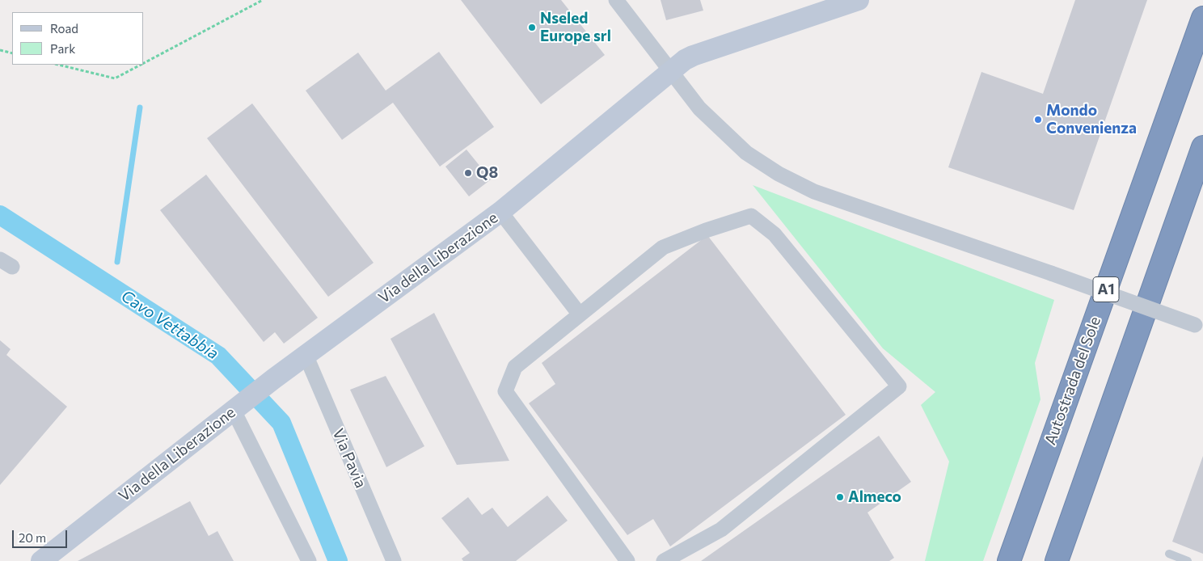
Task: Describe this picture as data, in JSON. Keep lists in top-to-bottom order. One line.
{"streets":{"highway":["A1","Autostrada del Sole"],"street":["Via della Liberazione","Via Pavia"]},"crossings":[["Via della Liberazione","Via Pavia"]],"water":["Cavo Vettabbia"],"places":["Nseled Europe srl","Mondo Convenienza","Q8","Almeco"],"legend":["Road","Park"],"scale_bar":"20 m"}
